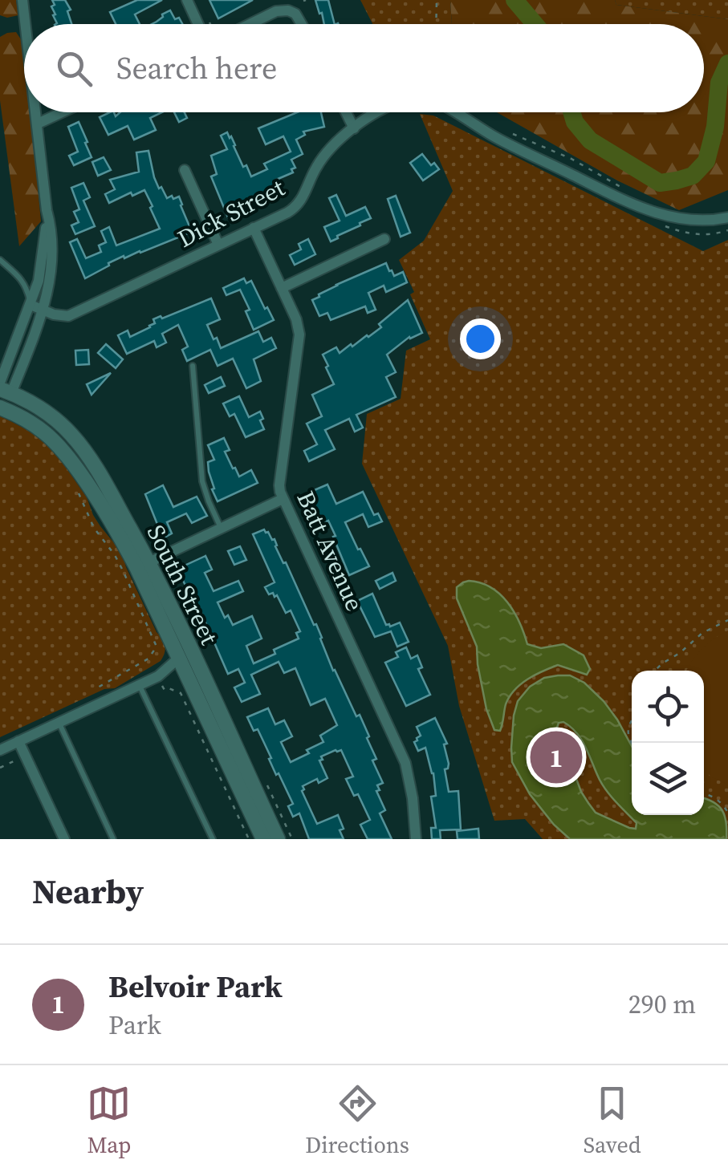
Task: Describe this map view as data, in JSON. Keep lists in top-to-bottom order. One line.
{"streets":{"street":["Dick Street","Batt Avenue","South Street"]},"crossings":[["Dick Street","Batt Avenue"]],"page":{"search":"Search here","pins":"1","heading":"Nearby","list":[{"mark":"1","name":"Belvoir Park","note":"Park","value":"290 m"}],"nav":["Map","Directions","Saved"]}}
